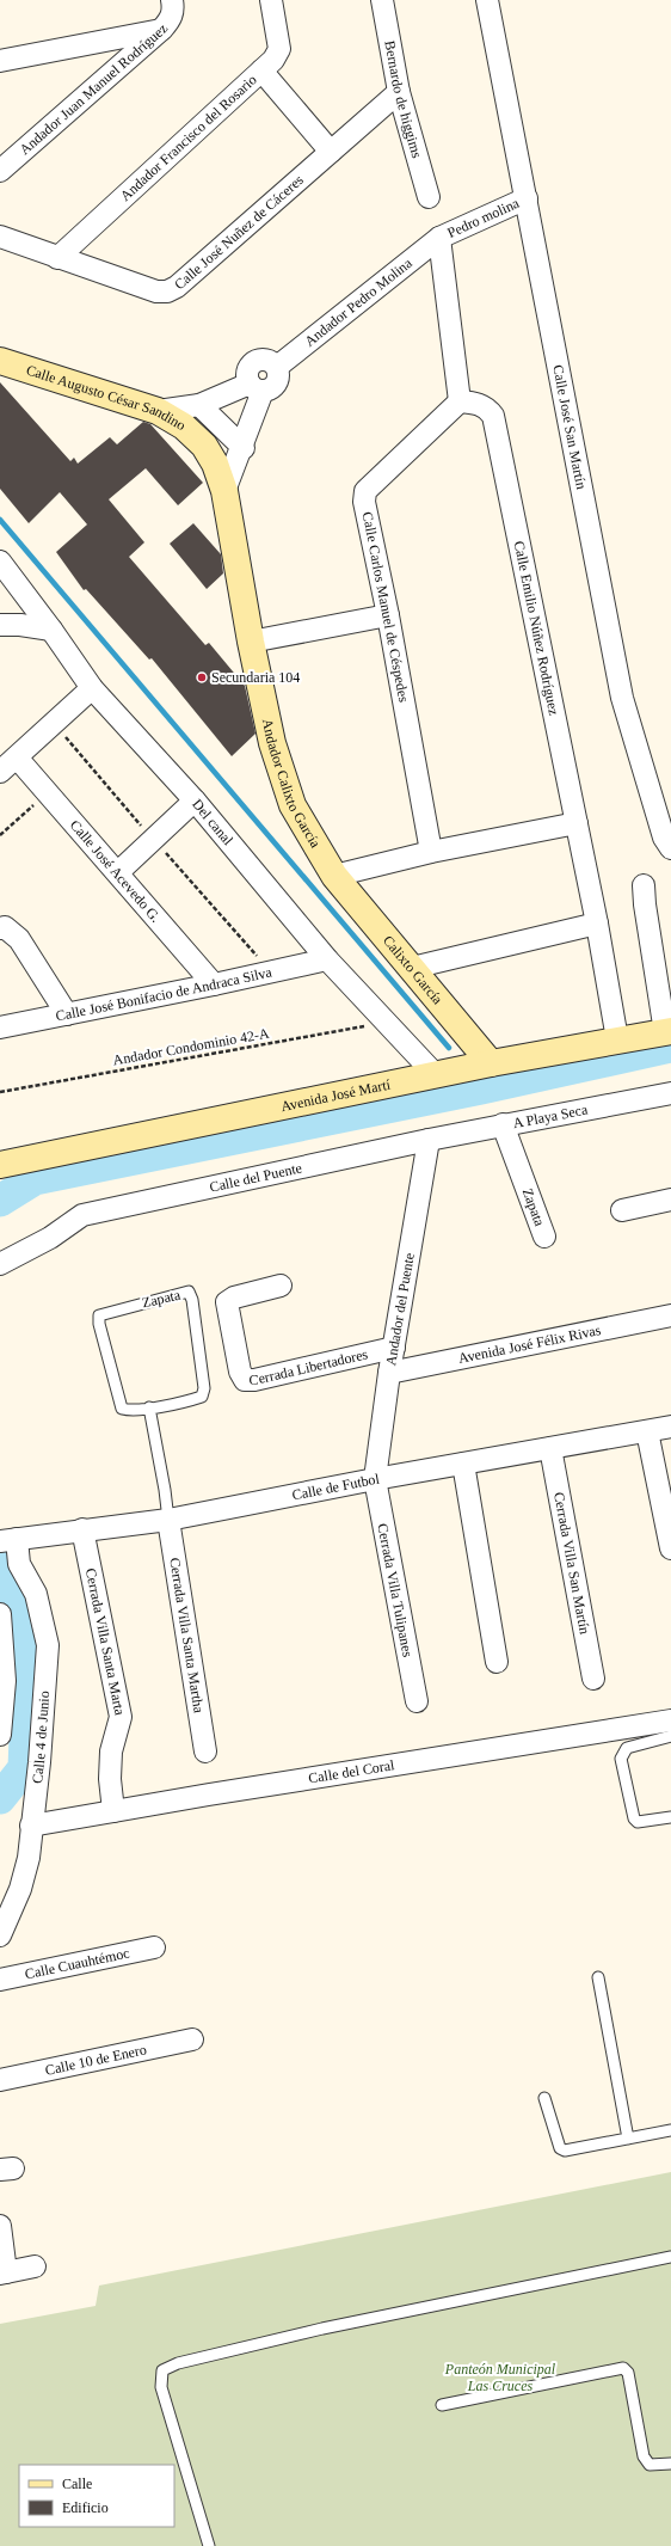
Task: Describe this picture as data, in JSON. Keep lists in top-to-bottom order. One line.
{"streets":{"street":["Andador Juan Manuel Rodríguez","Bernardo de higgims","Andador Francisco del Rosario","Pedro molina","Calle José Nuñez de Cáceres","Andador Pedro Molina","Calle Augusto César Sandino","Calle José San Martín","Calle Carlos Manuel de Céspedes","Calle Emilio Núñez Rodríguez","Andador Calixto García","Del canal","Calle José Acevedo G.","Calixto García","Calle José Bonifacio de Andraca Silva","Avenida José Martí","A Playa Seca","Calle del Puente","Zapata","Andador del Puente","Avenida José Félix Rivas","Cerrada Libertadores","Calle de Futbol","Cerrada Villa San Martín","Cerrada Villa Tulipanes","Cerrada Villa Santa Martha","Cerrada Villa Santa Marta","Calle 4 de Junio","Calle del Coral","Calle Cuauhtémoc","Calle 10 de Enero"],"path":["Andador Condominio 42-A"]},"crossings":[["Bernardo de higgims","Calle José Nuñez de Cáceres"],["Andador Francisco del Rosario","Calle José Nuñez de Cáceres"],["Pedro molina","Andador Pedro Molina"],["Pedro molina","Calle José San Martín"],["Calle Augusto César Sandino","Andador Calixto García"],["Calle Carlos Manuel de Céspedes","Calle Emilio Núñez Rodríguez"],["Calle Emilio Núñez Rodríguez","Avenida José Martí"],["Andador Calixto García","Calixto García"],["Del canal","Calle José Bonifacio de Andraca Silva"],["Del canal","Andador Condominio 42-A"],["Del canal","Avenida José Martí"],["Calle José Acevedo G.","Calle José Bonifacio de Andraca Silva"],["Calixto García","Avenida José Martí"],["A Playa Seca","Calle del Puente"],["A Playa Seca","Zapata"],["A Playa Seca","Andador del Puente"],["Calle del Puente","Andador del Puente"],["Andador del Puente","Avenida José Félix Rivas"],["Andador del Puente","Cerrada Libertadores"],["Andador del Puente","Calle de Futbol"],["Andador del Puente","Cerrada Villa Tulipanes"],["Calle de Futbol","Cerrada Villa San Martín"],["Calle de Futbol","Cerrada Villa Tulipanes"],["Calle de Futbol","Cerrada Villa Santa Martha"],["Calle de Futbol","Cerrada Villa Santa Marta"],["Calle de Futbol","Calle 4 de Junio"],["Cerrada Villa Santa Marta","Calle del Coral"],["Calle 4 de Junio","Calle del Coral"]],"parks":["Panteón Municipal Las Cruces"],"places":["Secundaria 104"],"legend":["Calle","Edificio"]}
